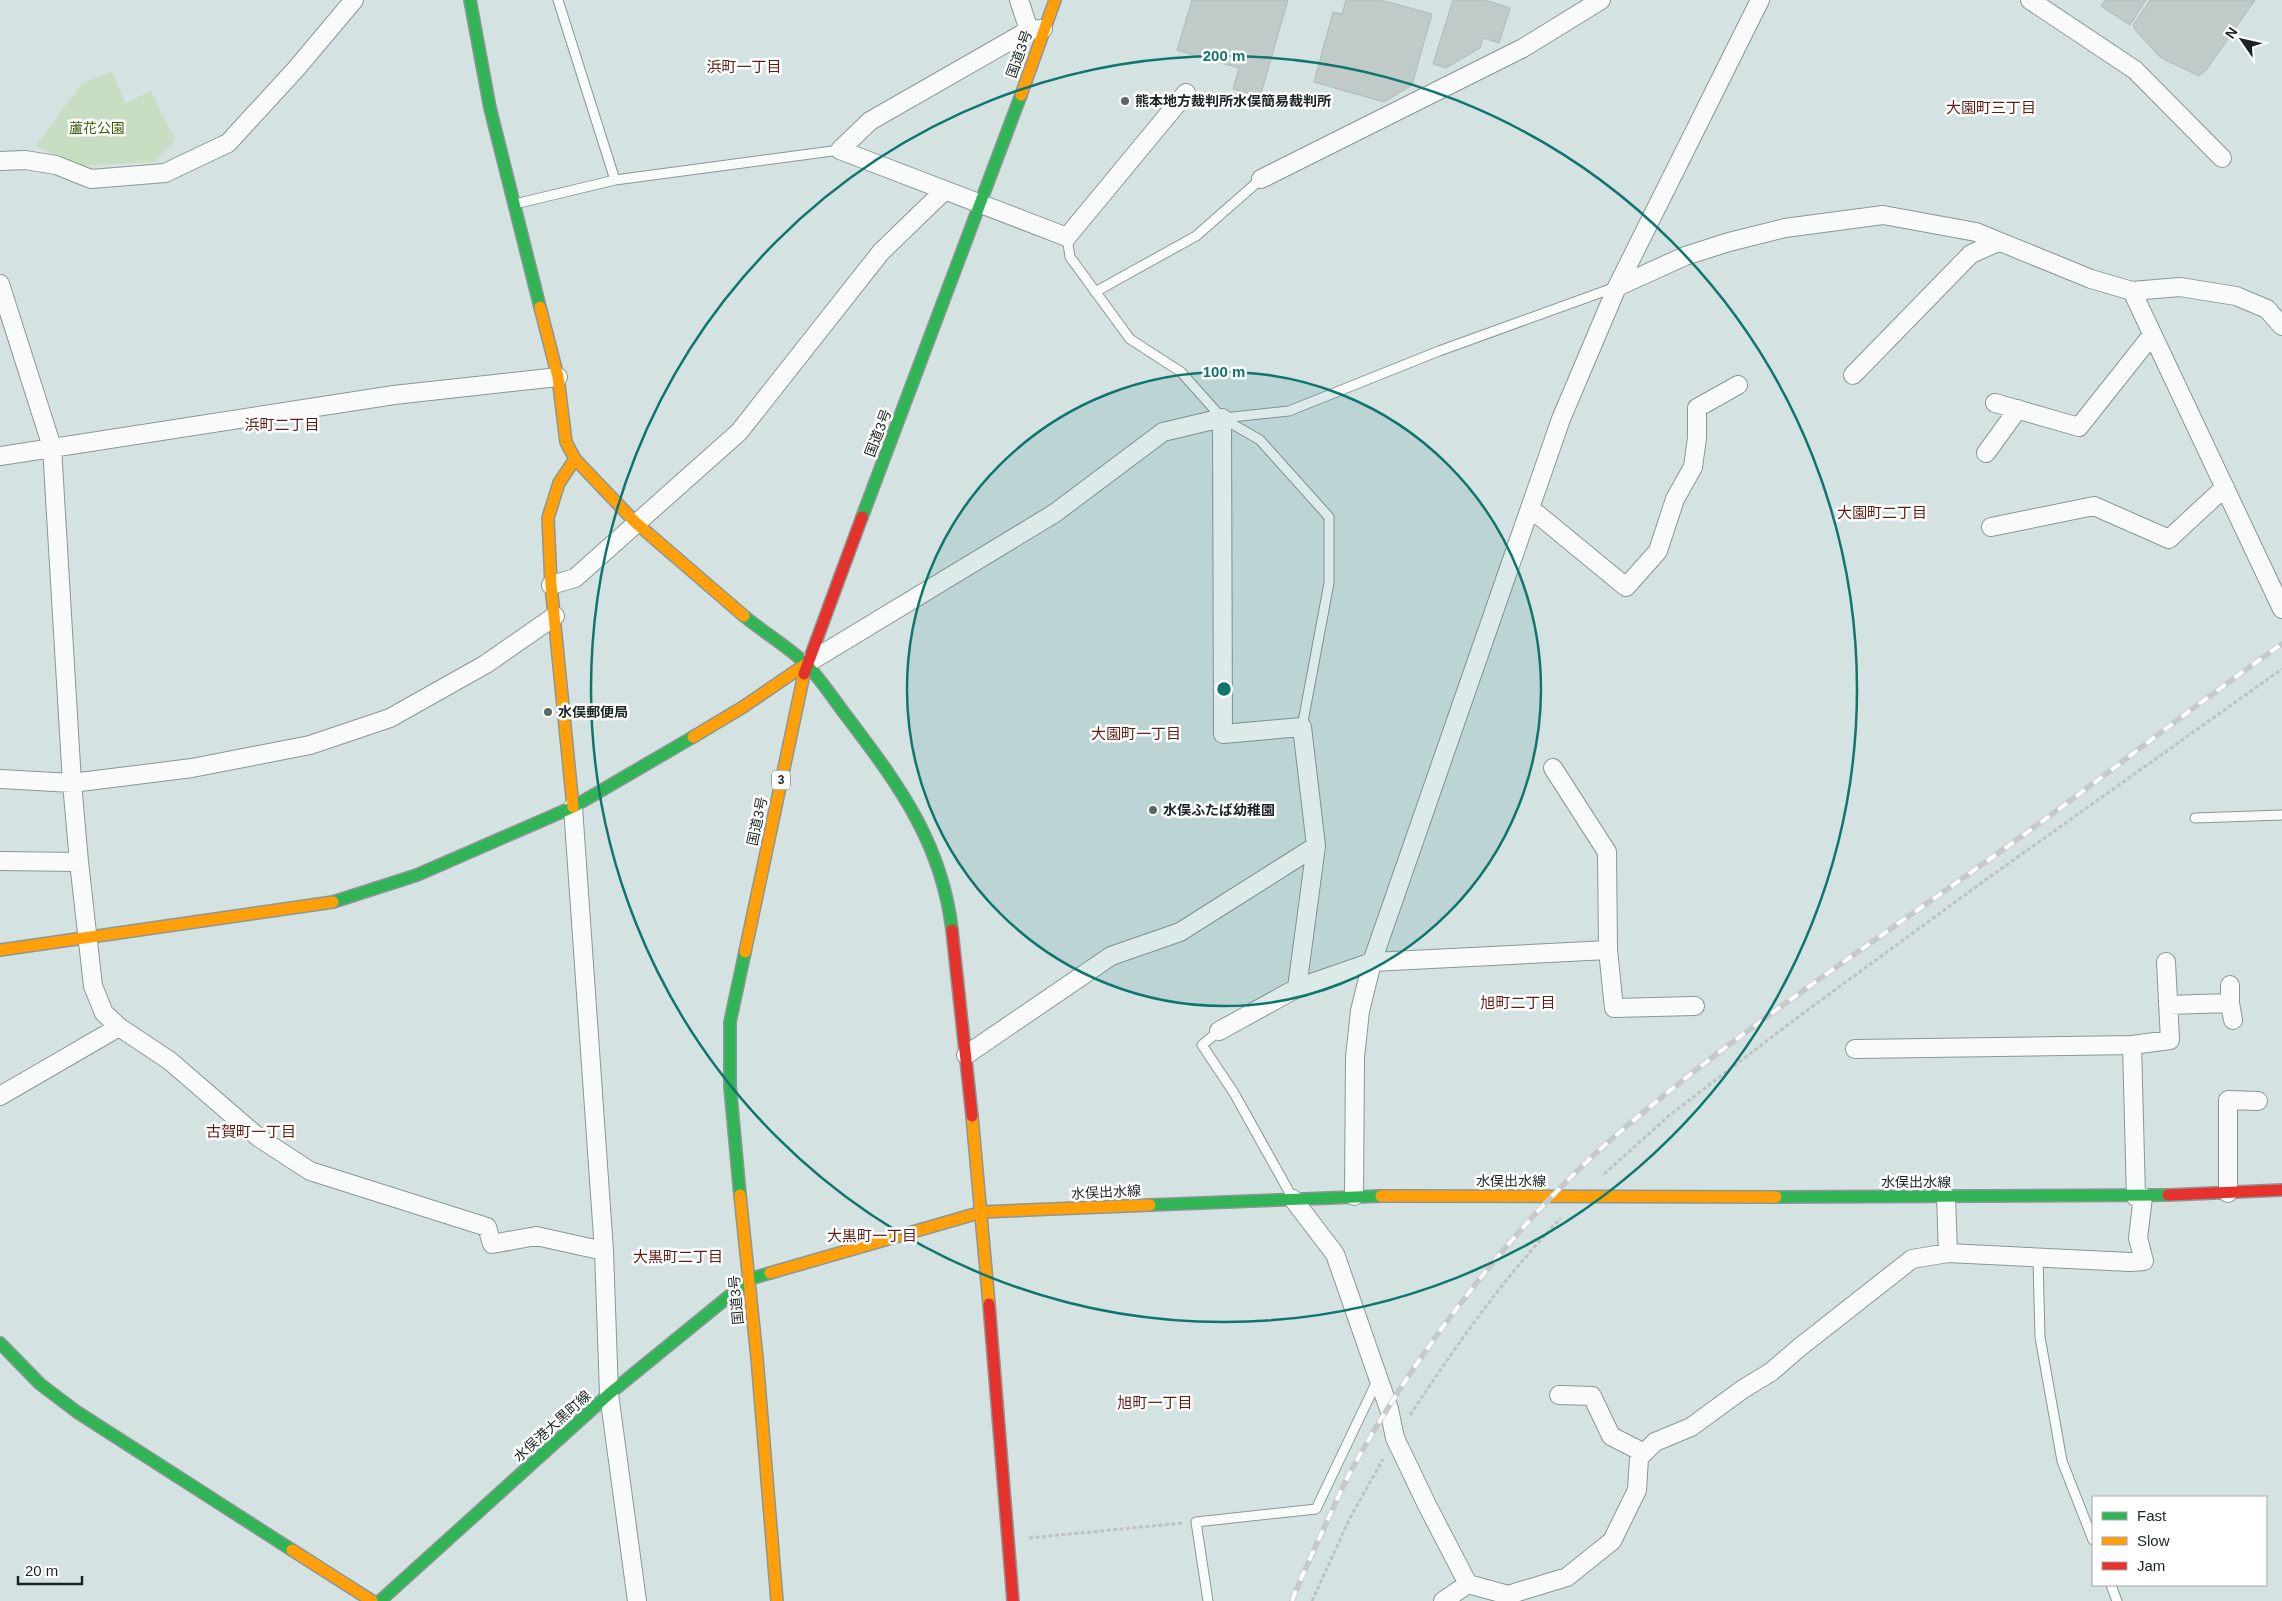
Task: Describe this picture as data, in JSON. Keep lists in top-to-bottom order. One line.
{"streets":{"main road":["国道3号","3","水俣出水線","水俣港大黒町線"]},"crossings":[["国道3号","水俣出水線"],["国道3号","水俣港大黒町線"],["水俣出水線","水俣港大黒町線"]],"districts":["浜町一丁目","大園町三丁目","浜町二丁目","大園町二丁目","大園町一丁目","旭町二丁目","古賀町一丁目","大黒町一丁目","大黒町二丁目","旭町一丁目"],"parks":["蘆花公園"],"places":["熊本地方裁判所水俣簡易裁判所","水俣郵便局","水俣ふたば幼稚園"],"legend":["Fast","Slow","Jam"],"scale_bar":"20 m","north":"top left","rings":["200 m","100 m"]}
